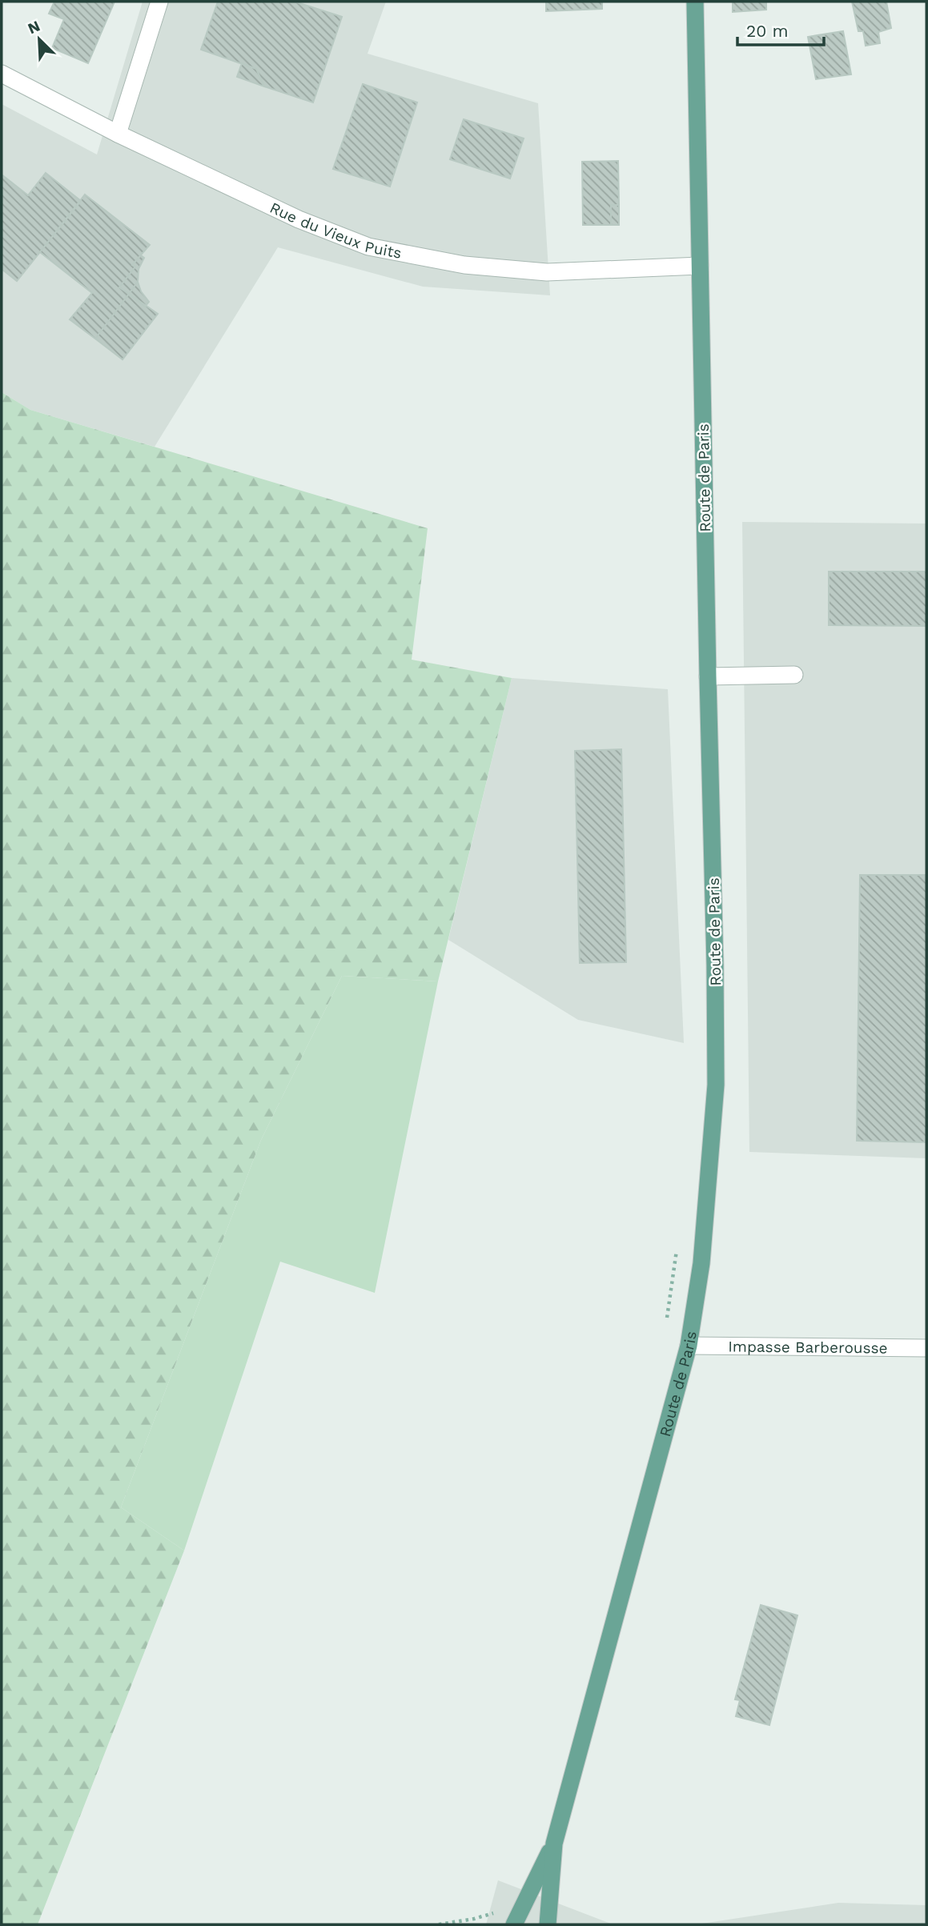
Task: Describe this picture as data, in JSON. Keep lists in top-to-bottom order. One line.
{"streets":{"main road":["Route de Paris"],"street":["Rue du Vieux Puits","Impasse Barberousse"]},"crossings":[["Rue du Vieux Puits","Route de Paris"],["Route de Paris","Impasse Barberousse"]],"scale_bar":"20 m","north":"top left"}
